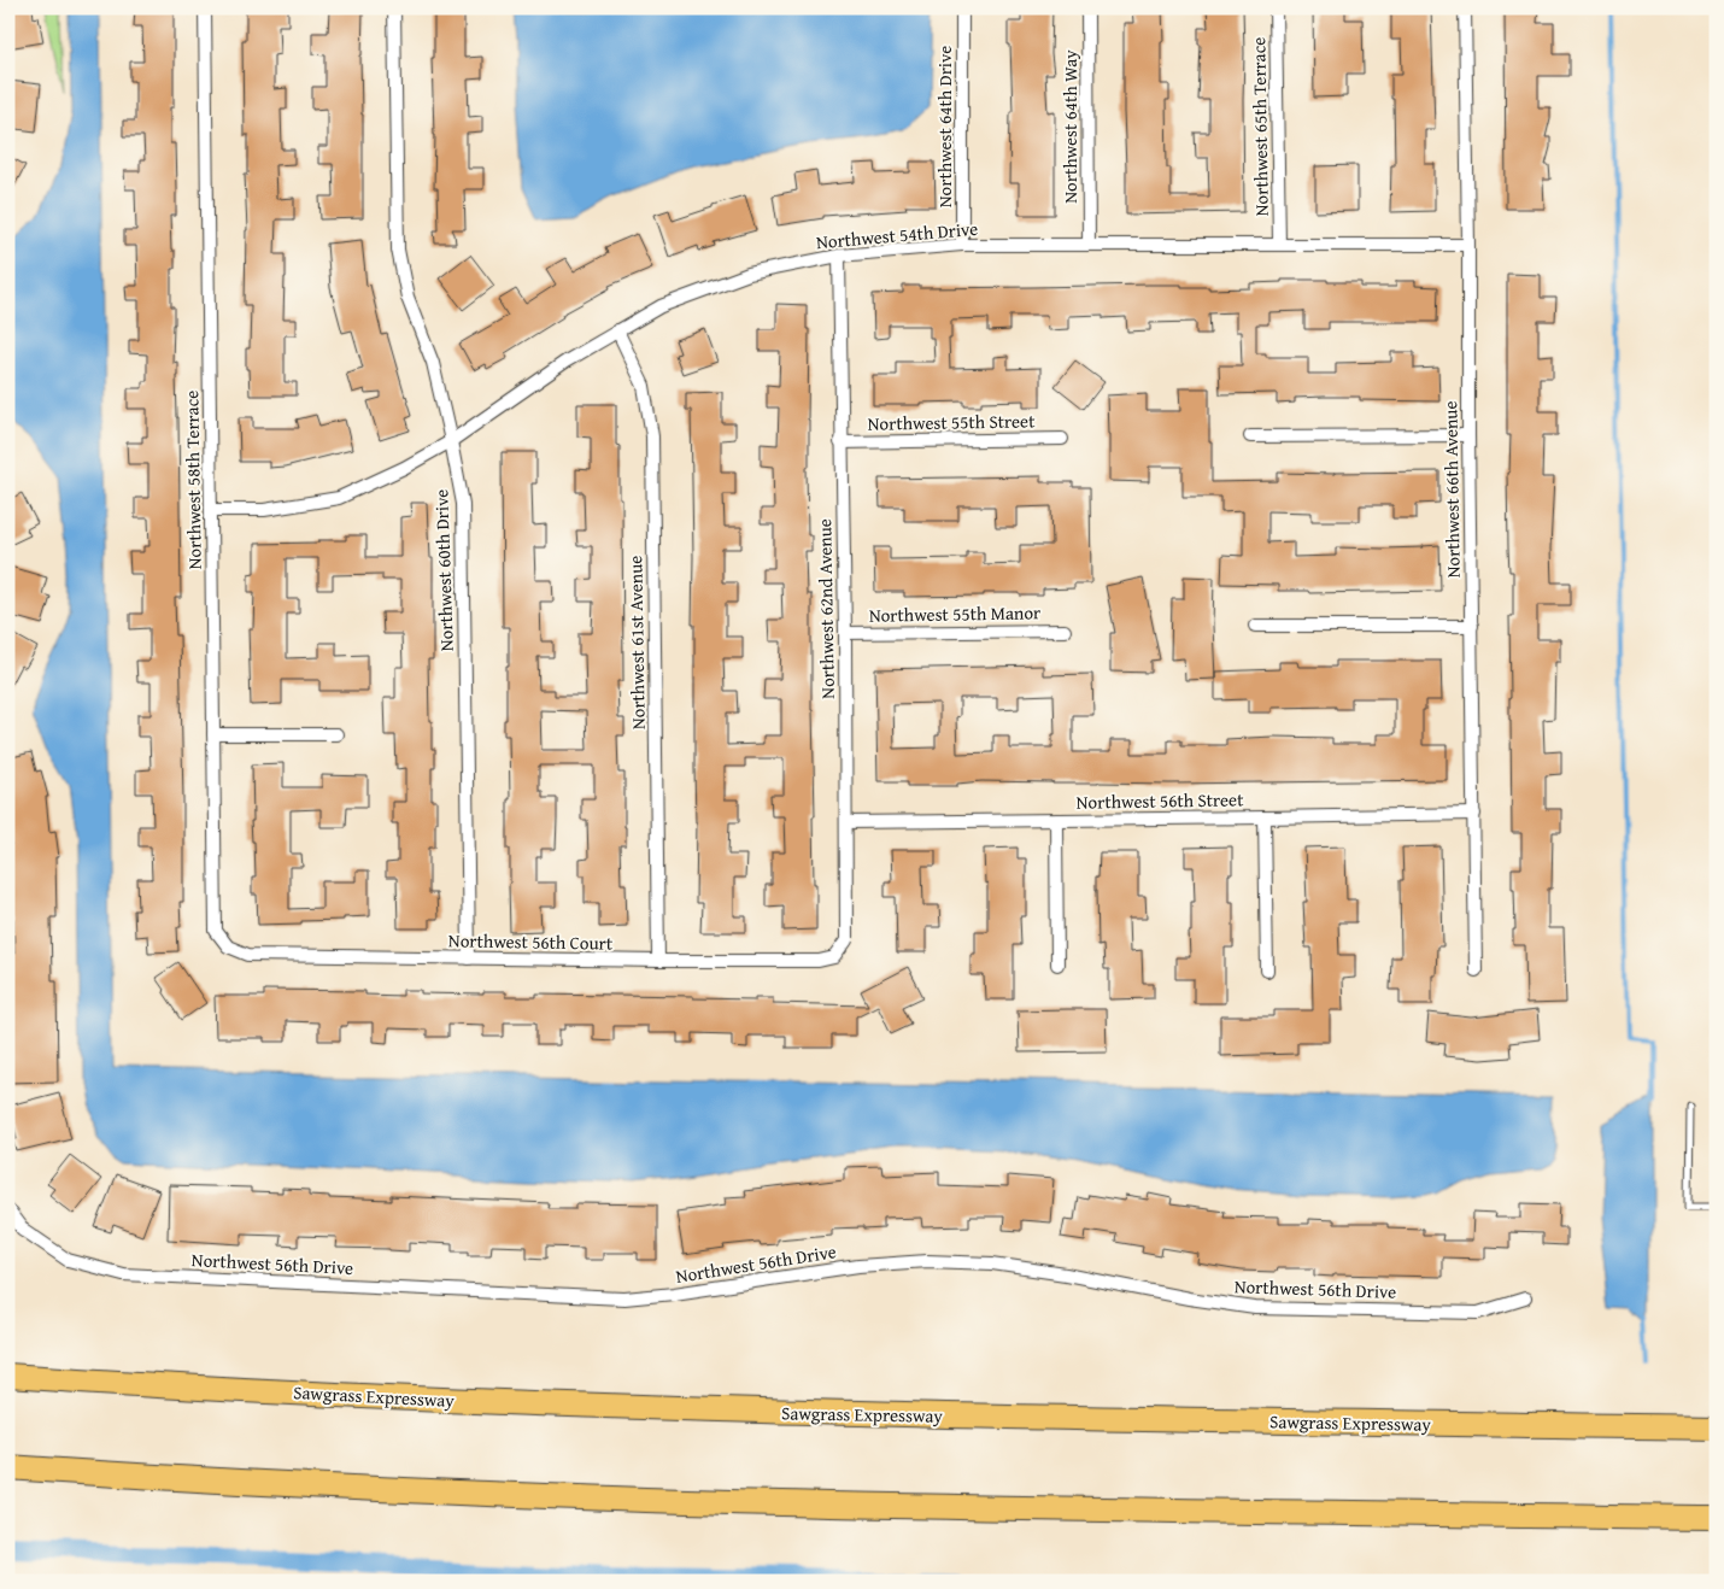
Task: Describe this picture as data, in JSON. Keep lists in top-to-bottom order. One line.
{"streets":{"highway":["Sawgrass Expressway"],"street":["Northwest 64th Drive","Northwest 64th Way","Northwest 65th Terrace","Northwest 54th Drive","Northwest 55th Street","Northwest 58th Terrace","Northwest 66th Avenue","Northwest 60th Drive","Northwest 62nd Avenue","Northwest 55th Manor","Northwest 61st Avenue","Northwest 56th Street","Northwest 56th Court","Northwest 56th Drive"]},"crossings":[["Northwest 64th Drive","Northwest 54th Drive"],["Northwest 64th Way","Northwest 54th Drive"],["Northwest 65th Terrace","Northwest 54th Drive"],["Northwest 54th Drive","Northwest 58th Terrace"],["Northwest 54th Drive","Northwest 66th Avenue"],["Northwest 54th Drive","Northwest 60th Drive"],["Northwest 54th Drive","Northwest 62nd Avenue"],["Northwest 54th Drive","Northwest 61st Avenue"],["Northwest 55th Street","Northwest 62nd Avenue"],["Northwest 58th Terrace","Northwest 56th Court"],["Northwest 66th Avenue","Northwest 56th Street"],["Northwest 60th Drive","Northwest 56th Court"],["Northwest 62nd Avenue","Northwest 55th Manor"],["Northwest 62nd Avenue","Northwest 56th Street"],["Northwest 62nd Avenue","Northwest 56th Court"],["Northwest 61st Avenue","Northwest 56th Court"]]}
